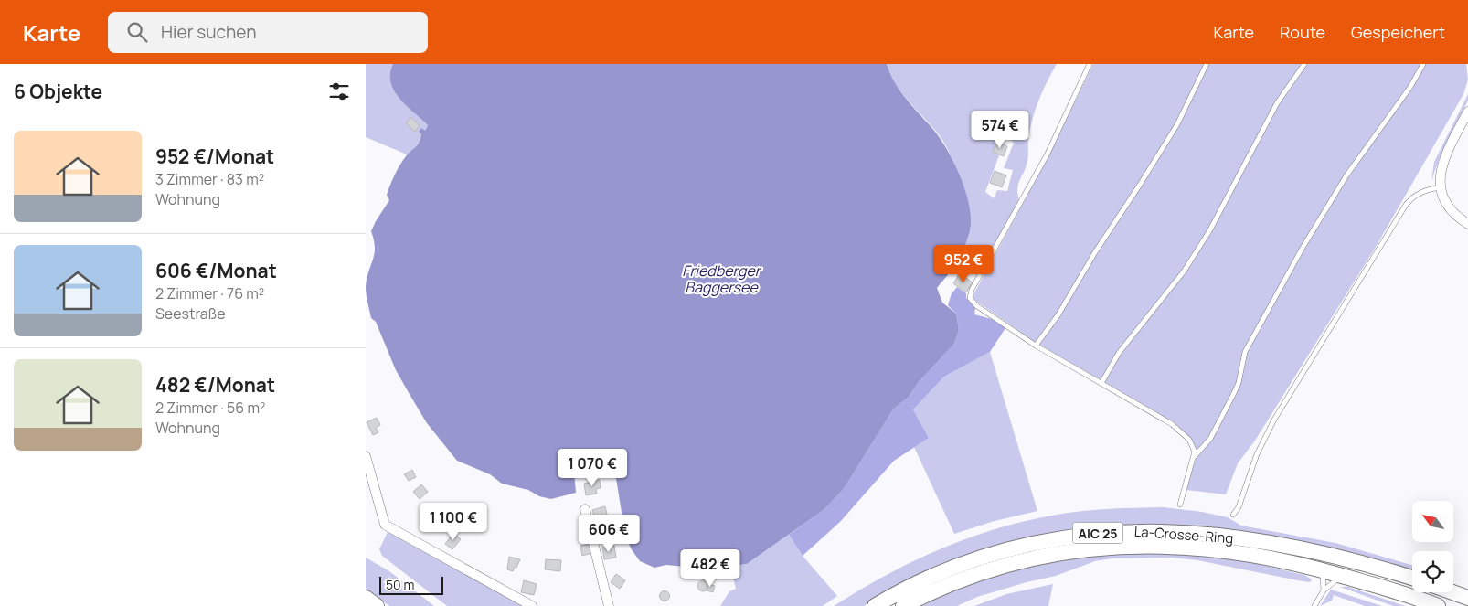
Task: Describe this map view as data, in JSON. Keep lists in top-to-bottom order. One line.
{"streets":{"main road":["AIC 25","La-Crosse-Ring"]},"water":["Friedberger Baggersee"],"scale_bar":"50 m","north":"top left","page":{"header":"Karte","search":"Hier suchen","nav":["Karte","Route","Gespeichert"],"heading":"6 Objekte","price":["574 €","952 €","1 070 €","1 100 €","606 €","482 €"],"list":[{"name":"952 €/Monat","note":"3 Zimmer · 83 m² · Wohnung"},{"name":"606 €/Monat","note":"2 Zimmer · 76 m² · Seestraße"},{"name":"482 €/Monat","note":"2 Zimmer · 56 m² · Wohnung"}],"scale":"50 m"}}
